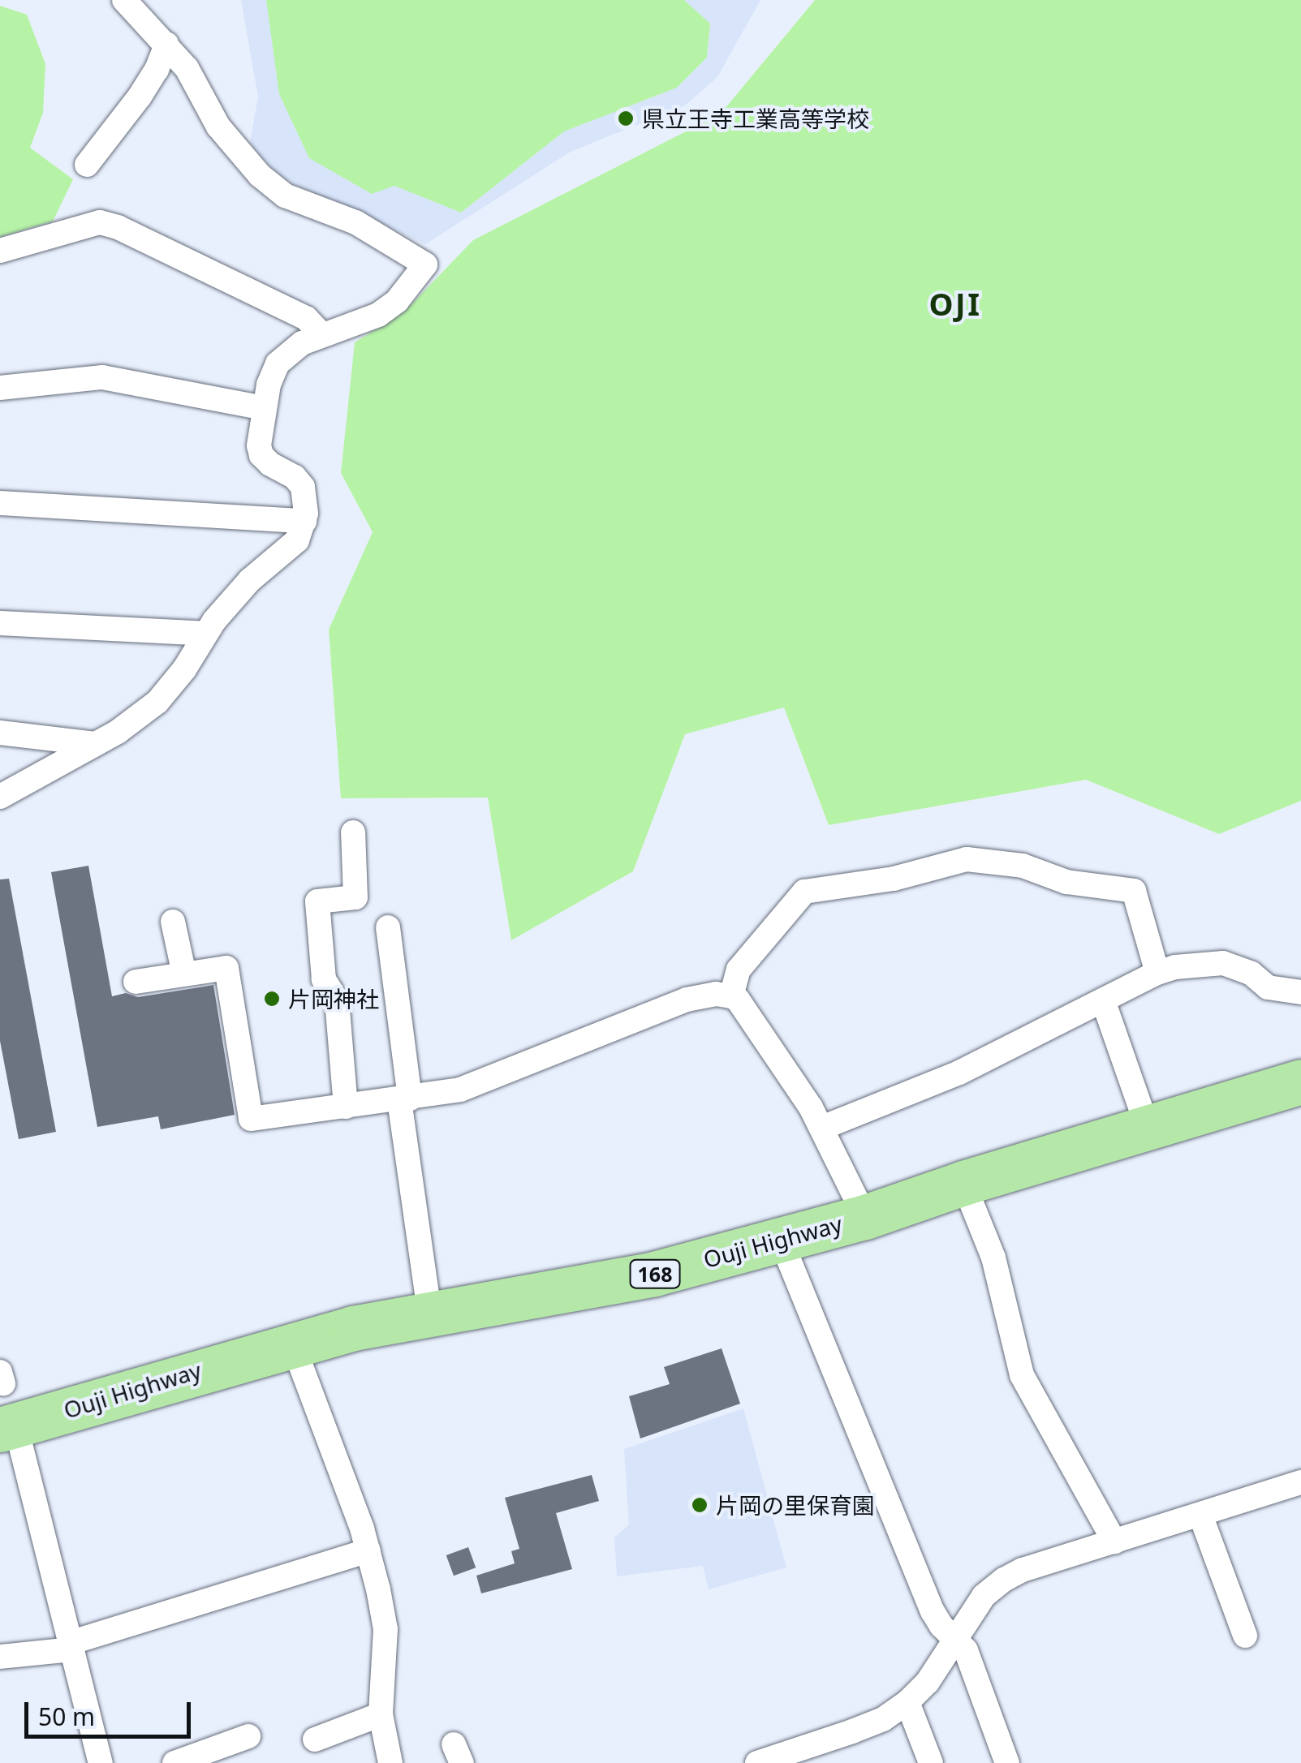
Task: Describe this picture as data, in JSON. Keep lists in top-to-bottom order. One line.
{"streets":{"highway":["Ouji Highway","168"]},"districts":["OJI"],"places":["県立王寺工業高等学校","片岡神社","片岡の里保育園"],"scale_bar":"50 m"}
